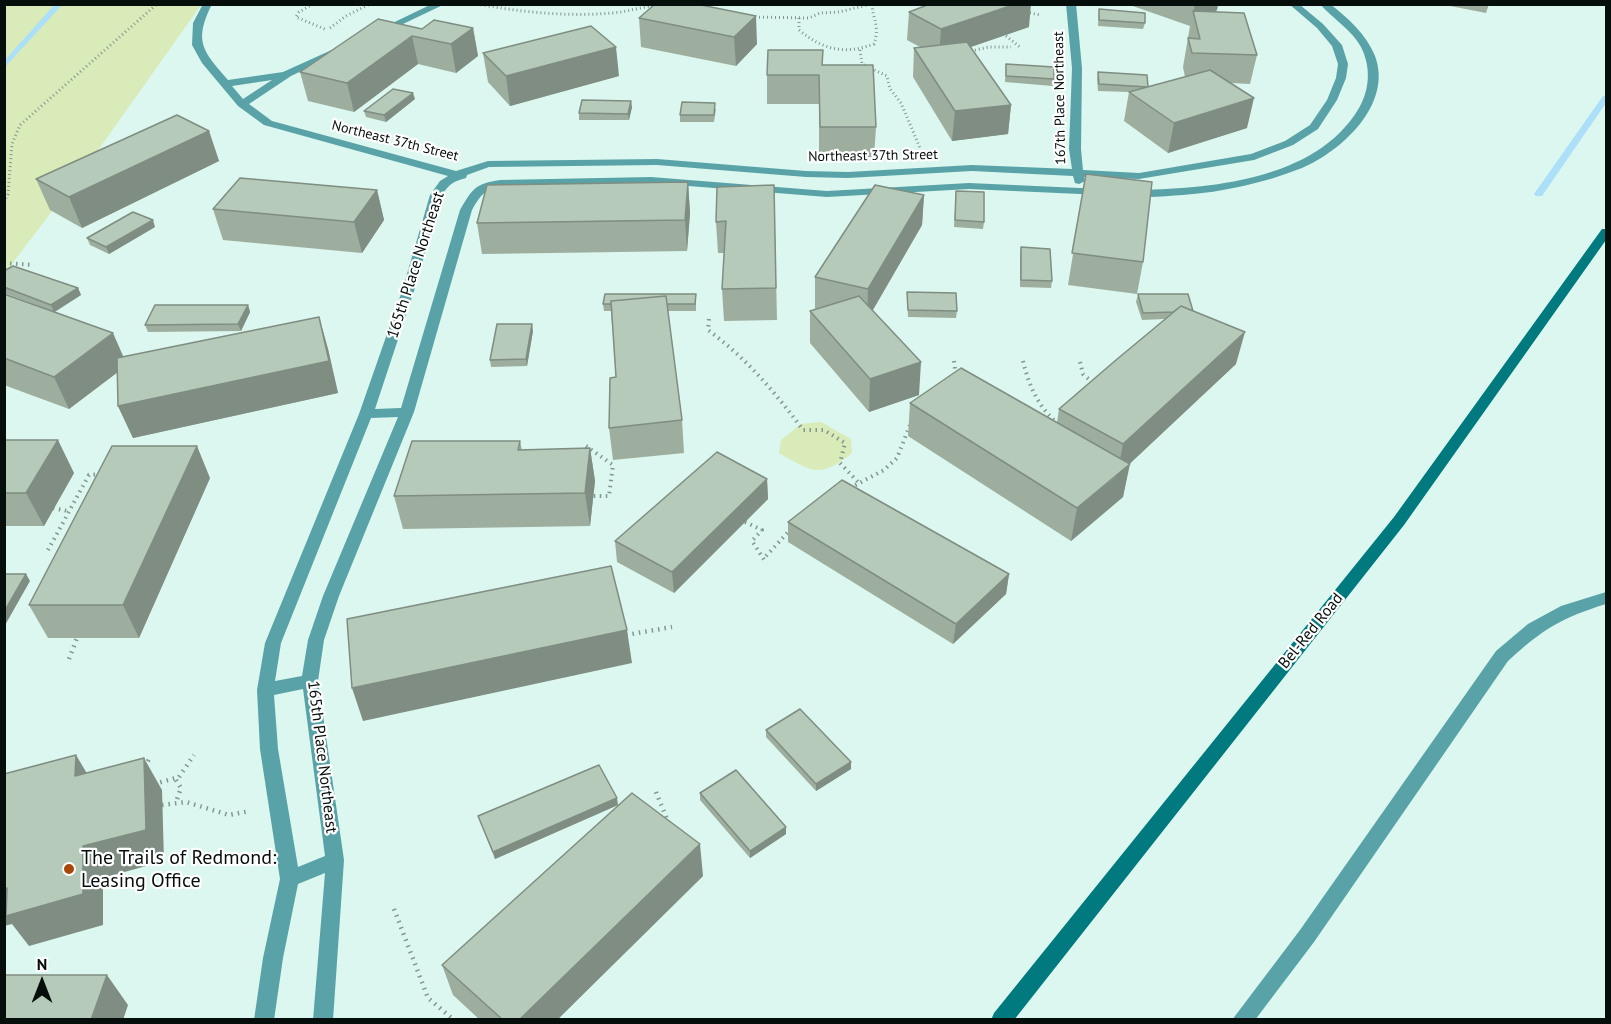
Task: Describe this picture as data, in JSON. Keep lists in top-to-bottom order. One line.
{"streets":{"main road":["Bel-Red Road"],"street":["167th Place Northeast","Northeast 37th Street","165th Place Northeast"]},"crossings":[["167th Place Northeast","Northeast 37th Street"],["Northeast 37th Street","165th Place Northeast"]],"places":["The Trails of Redmond: Leasing Office"],"north":"top"}
